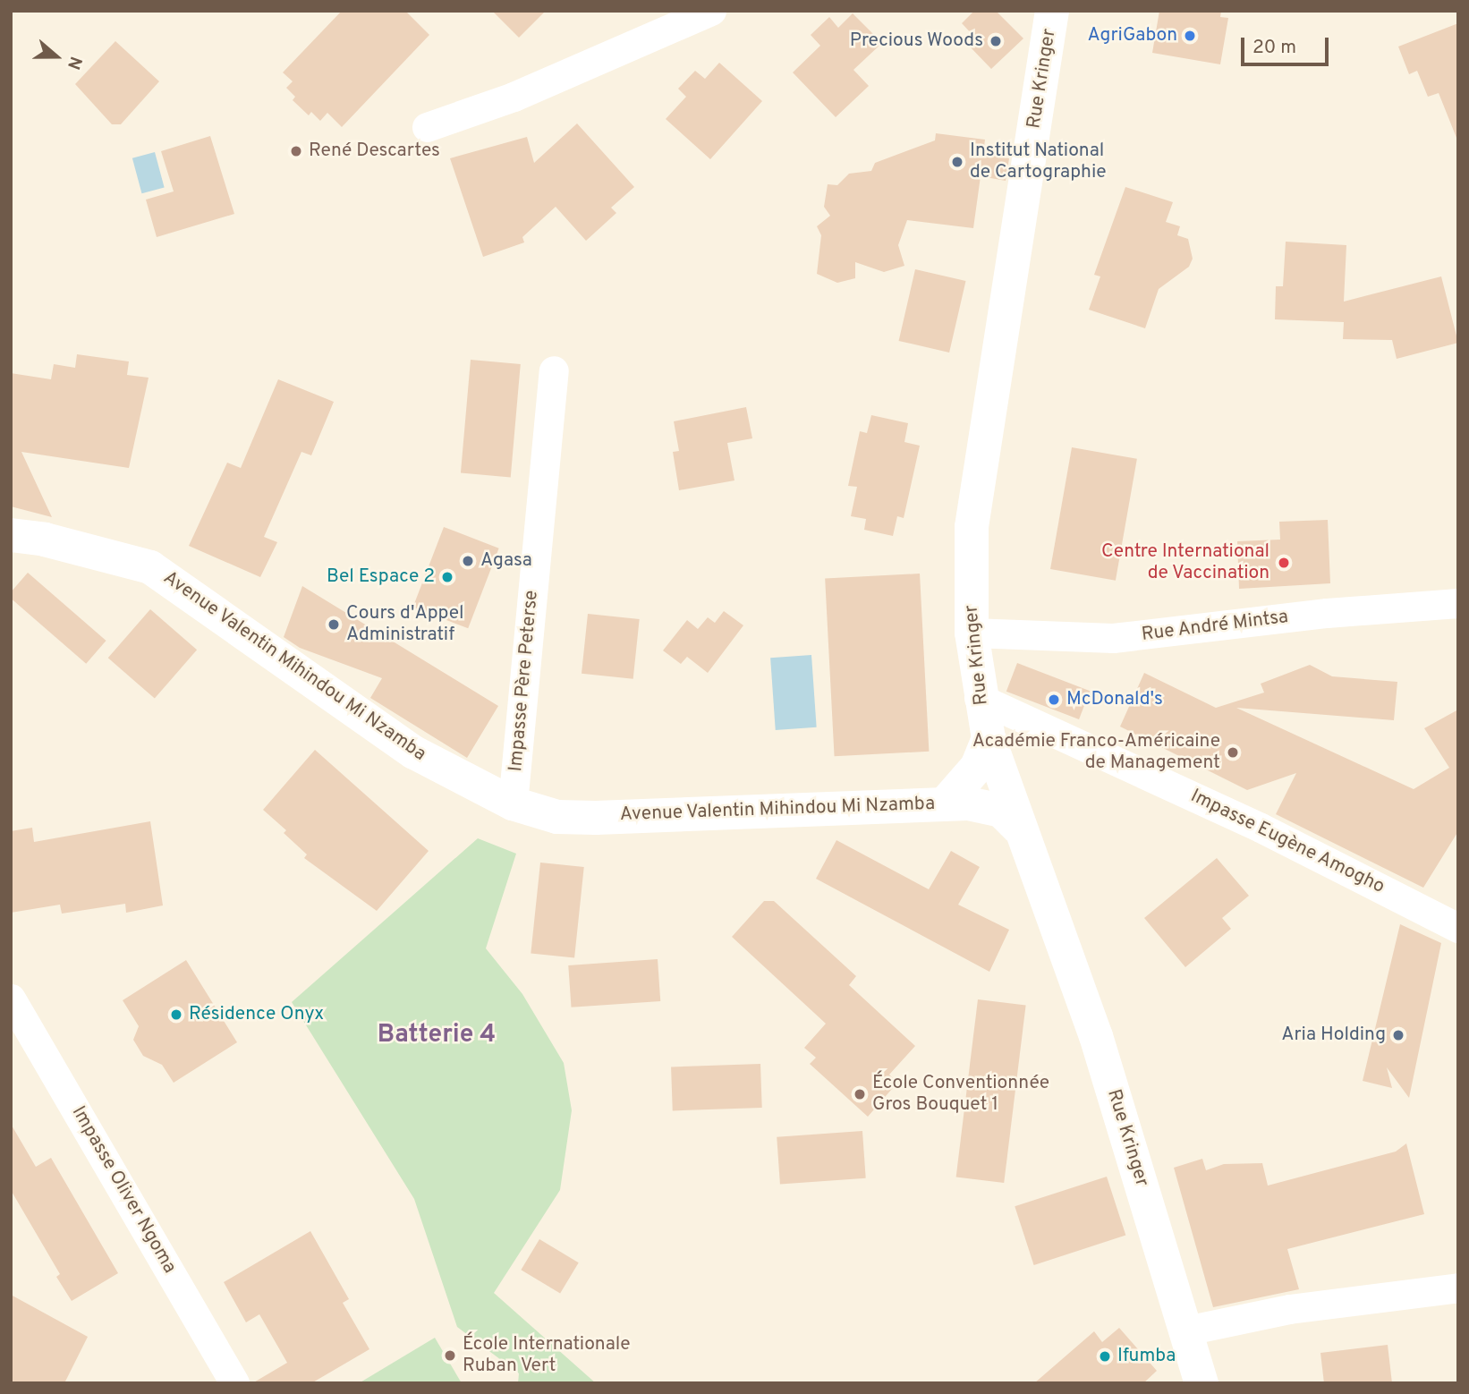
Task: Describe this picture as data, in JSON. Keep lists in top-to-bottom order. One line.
{"streets":{"street":["Rue Kringer","Rue André Mintsa","Avenue Valentin Mihindou Mi Nzamba","Impasse Père Peterse","Impasse Eugène Amogho","Impasse Oliver Ngoma"]},"crossings":[["Rue Kringer","Rue André Mintsa"],["Rue Kringer","Avenue Valentin Mihindou Mi Nzamba"],["Rue Kringer","Impasse Eugène Amogho"],["Avenue Valentin Mihindou Mi Nzamba","Impasse Père Peterse"]],"districts":["Batterie 4"],"places":["AgriGabon","Precious Woods","René Descartes","Institut National de Cartographie","Agasa","Centre International de Vaccination","Bel Espace 2","Cours d'Appel Administratif","McDonald's","Académie Franco-Américaine de Management","Résidence Onyx","Aria Holding","École Conventionnée Gros Bouquet 1","École Internationale Ruban Vert","Ifumba"],"scale_bar":"20 m","north":"right"}
